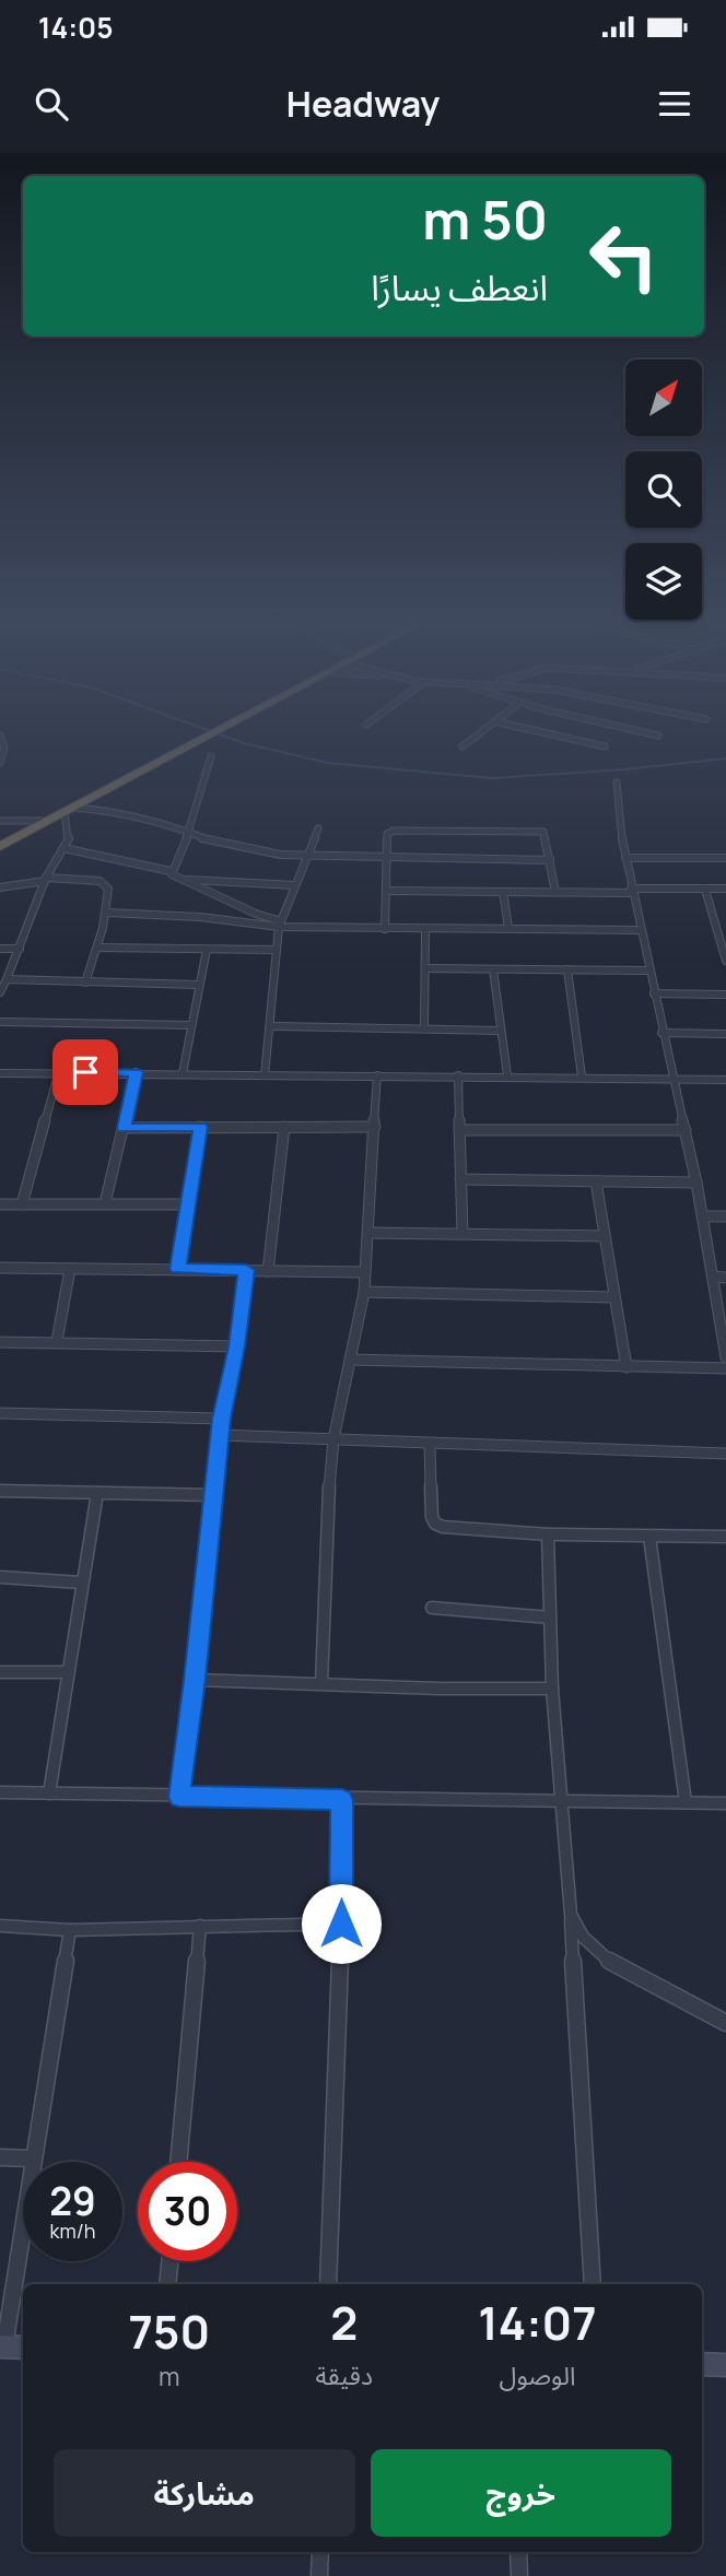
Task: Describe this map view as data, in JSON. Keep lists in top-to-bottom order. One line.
{"north":"top right","page":{"status":"14:05","header":"Headway","turn":["50 m","انعطف يسارًا"],"speed":"29 km/h","limit":"30","eta":["14:07","الوصول","2","دقيقة","750","m"],"buttons":["خروج","مشاركة"]}}
